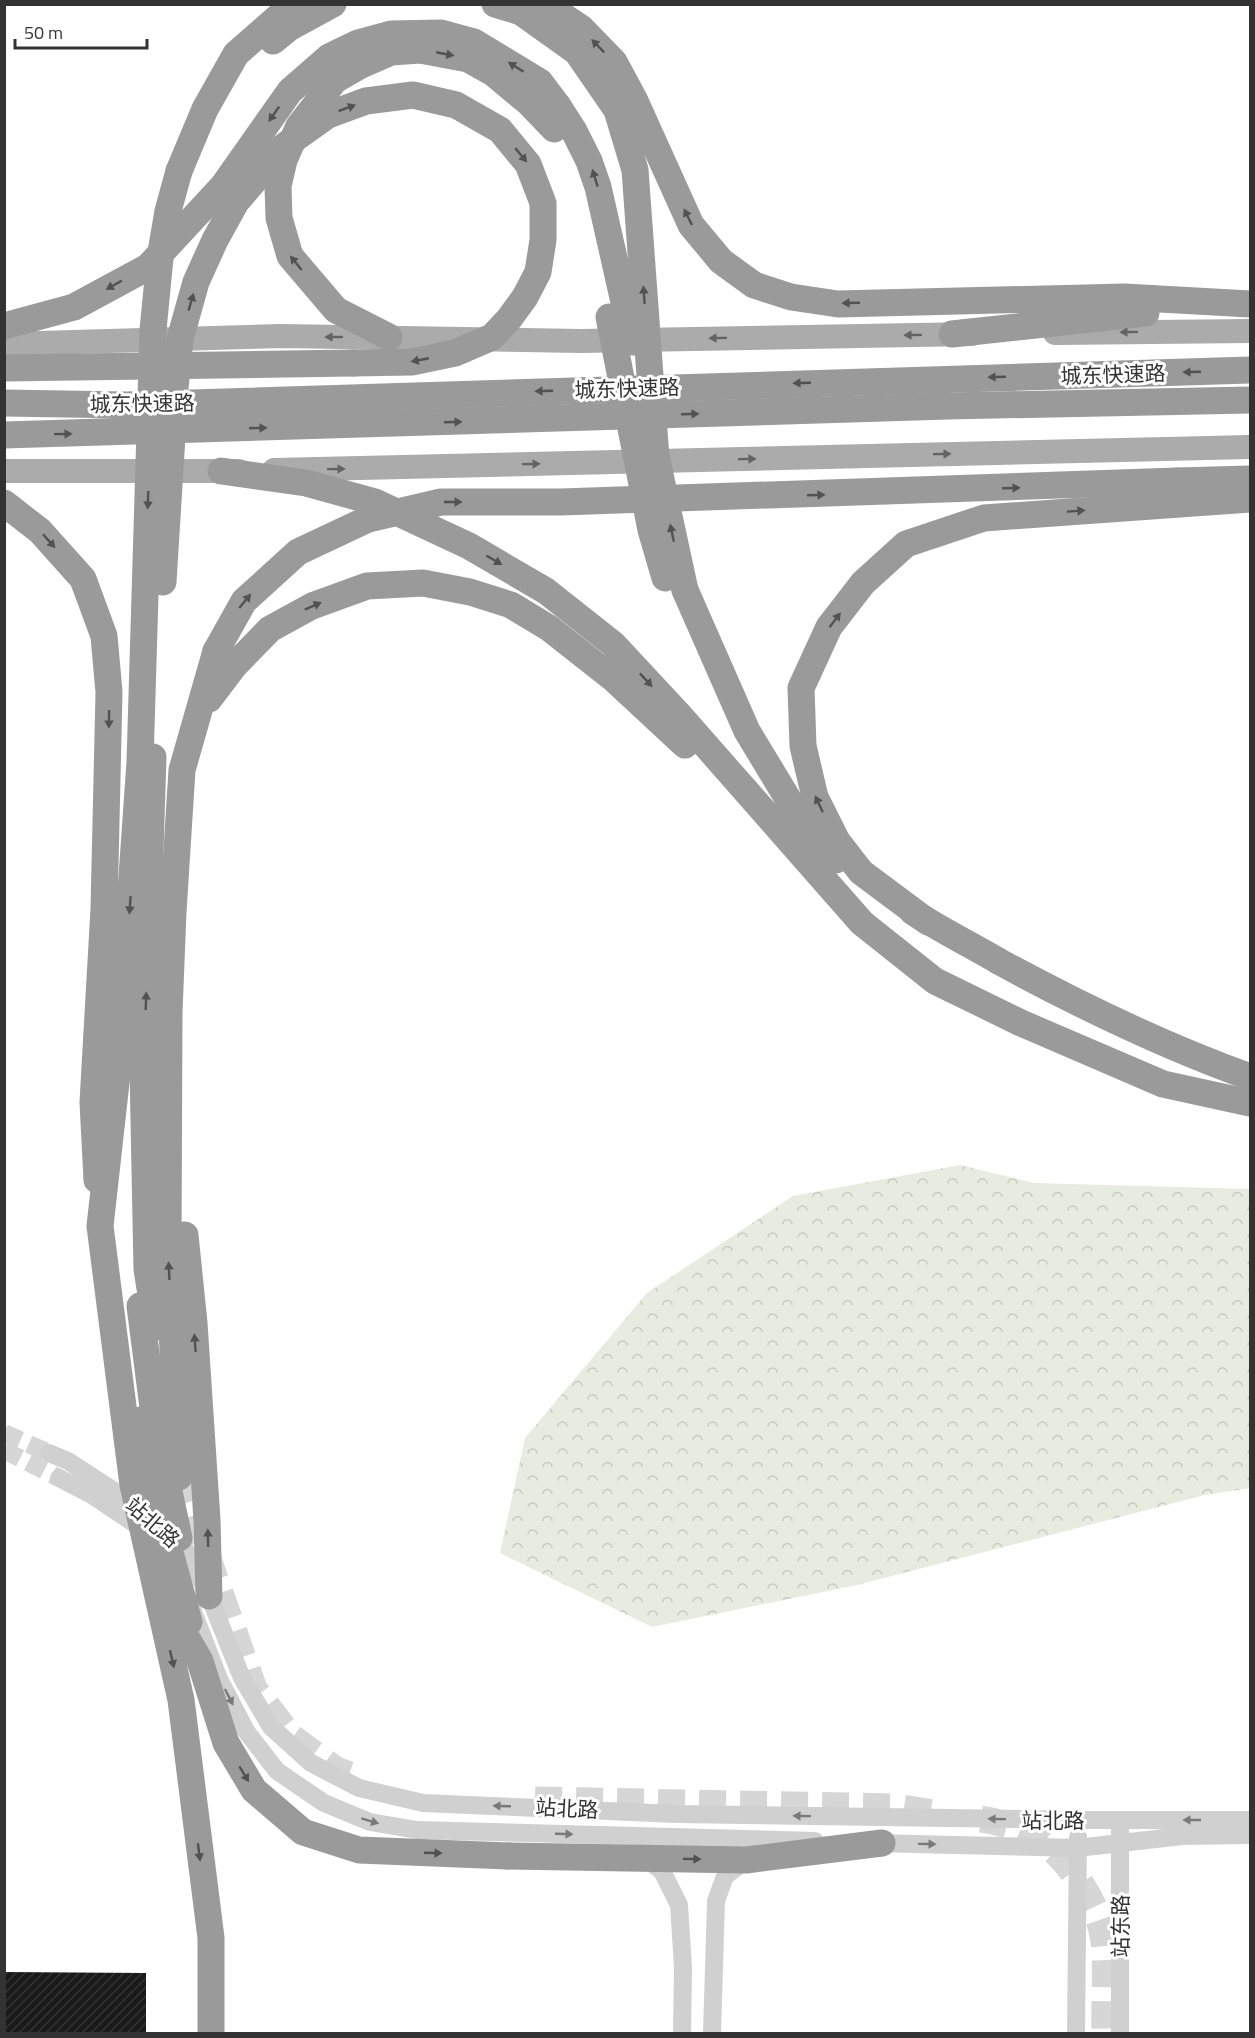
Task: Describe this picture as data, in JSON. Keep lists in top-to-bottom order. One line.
{"streets":{"highway":["城东快速路"],"street":["站北路","站东路"]},"crossings":[["站北路","站东路"]],"scale_bar":"50 m"}
